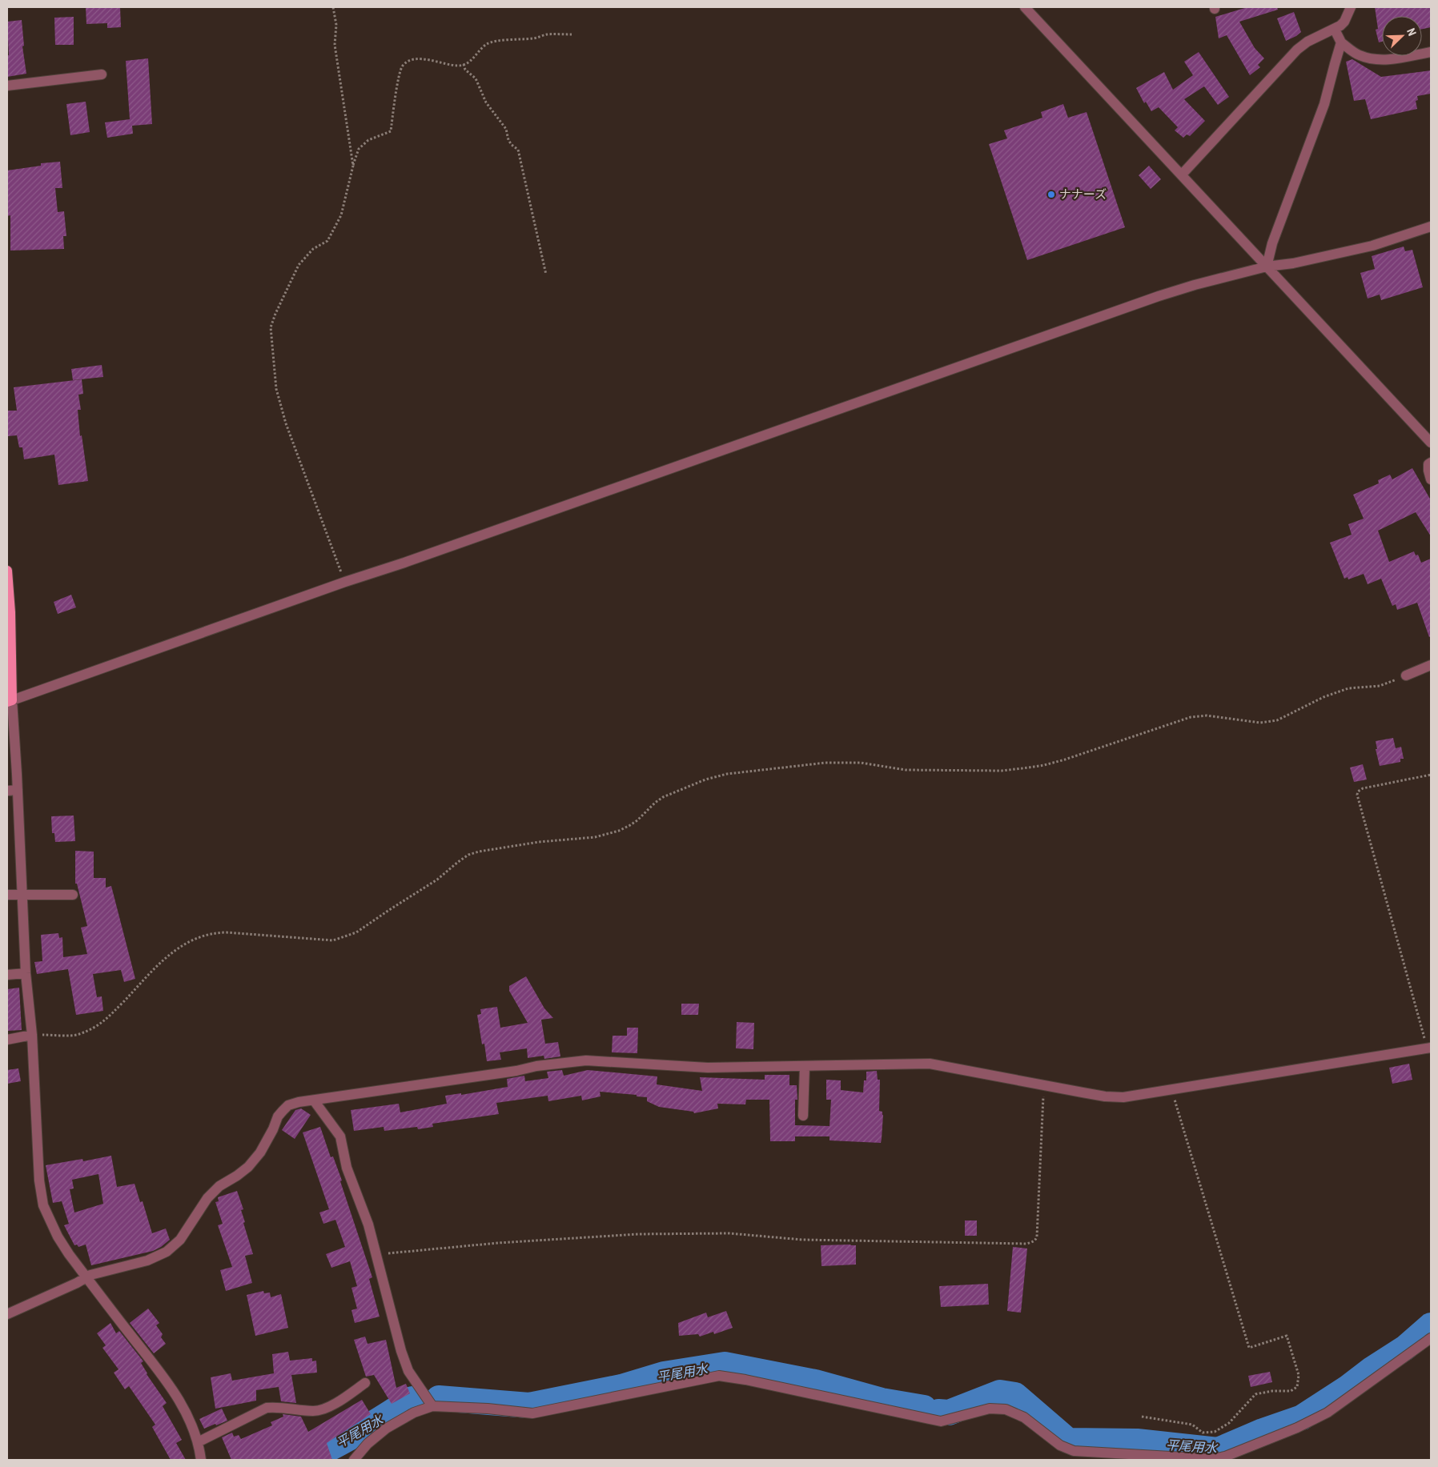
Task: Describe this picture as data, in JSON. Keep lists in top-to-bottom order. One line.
{"water":["平尾用水"],"places":["ナナーズ"],"north":"top right"}
